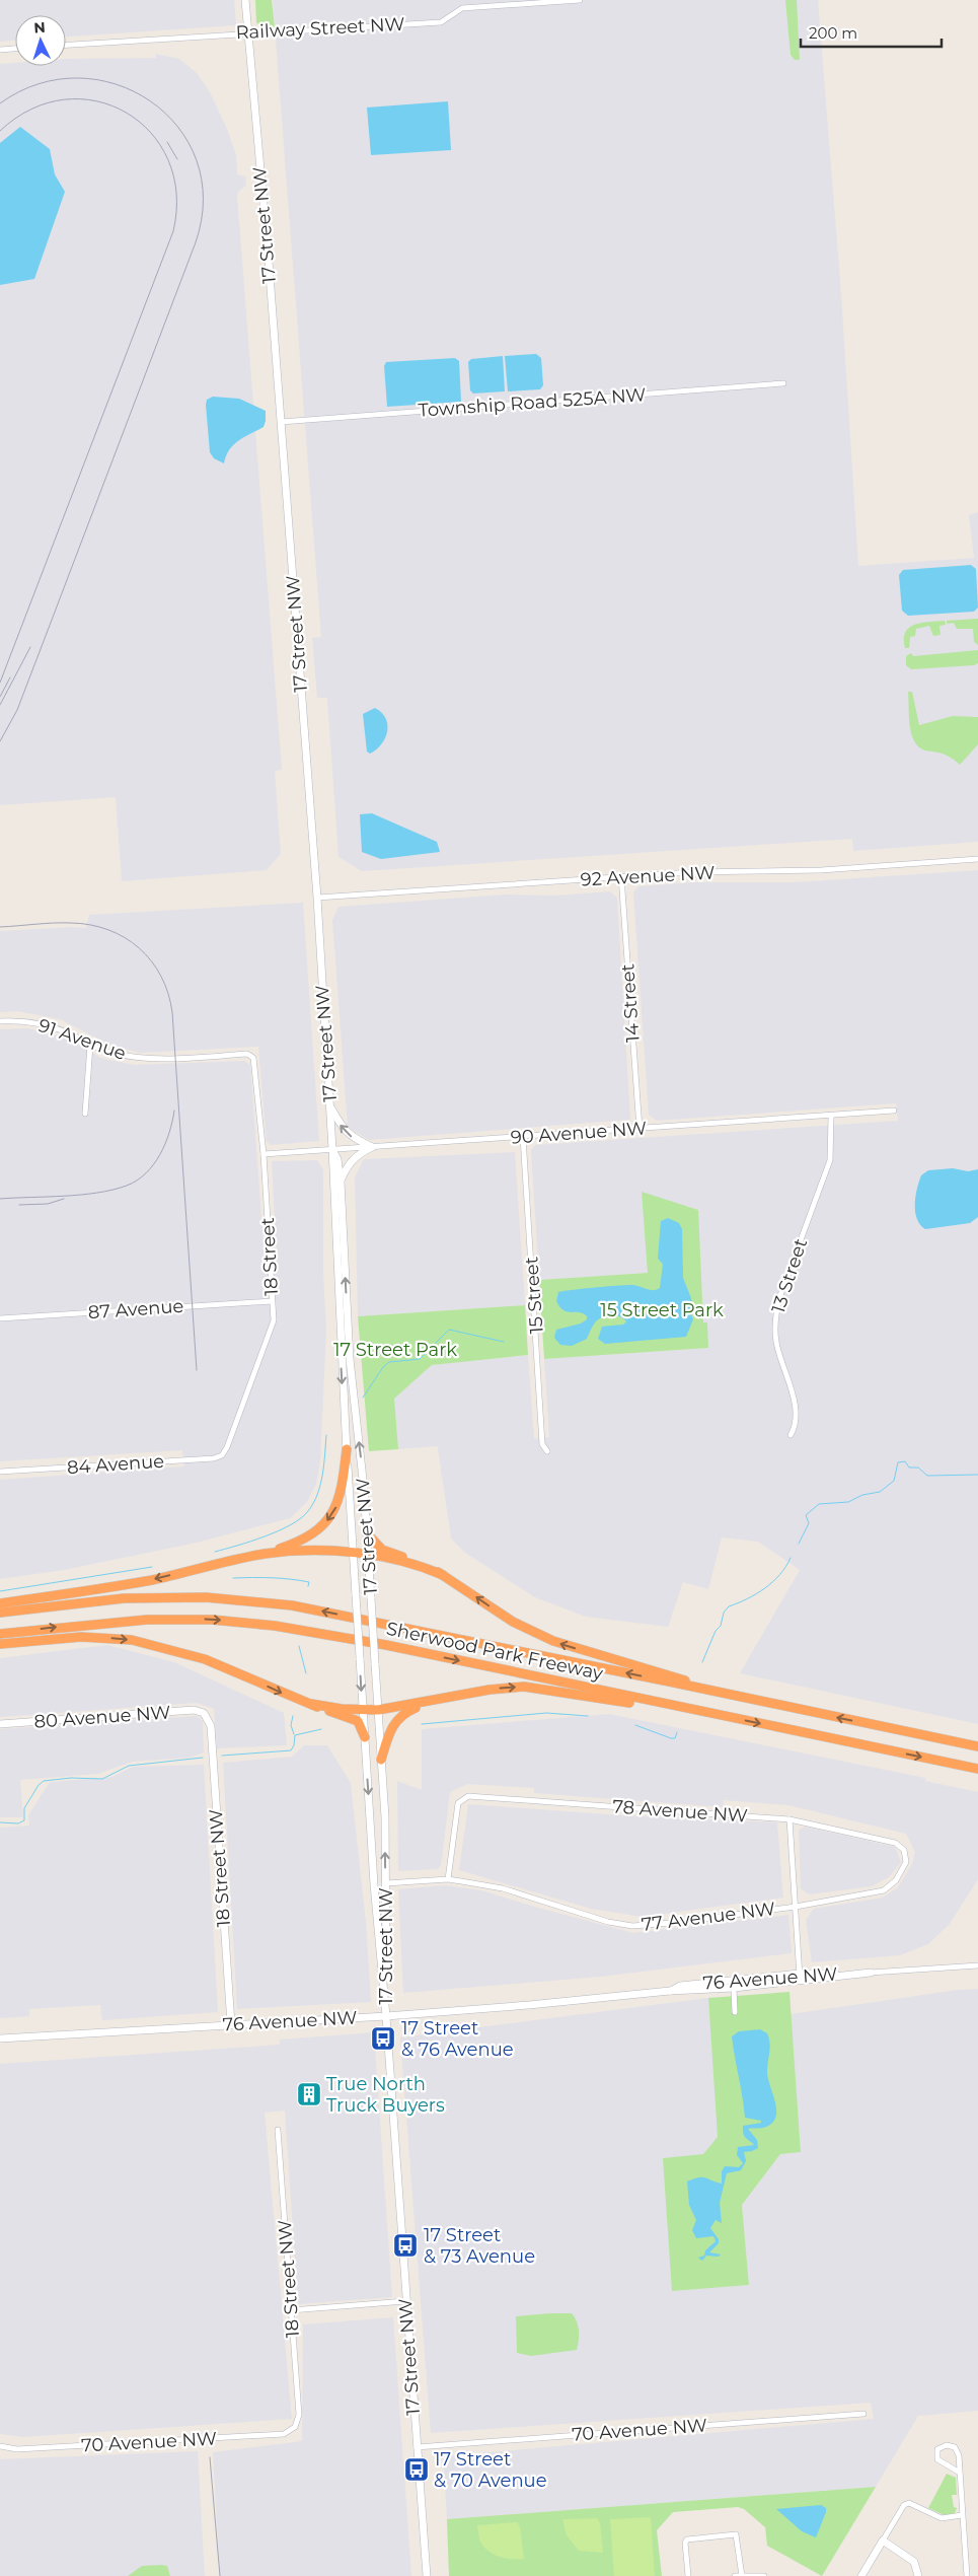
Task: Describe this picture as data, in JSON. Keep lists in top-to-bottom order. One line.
{"streets":{"highway":["Sherwood Park Freeway"],"main road":["17 Street NW","80 Avenue NW","18 Street NW","76 Avenue NW"],"street":["Railway Street NW","Township Road 525A NW","92 Avenue NW","14 Street","91 Avenue","90 Avenue NW","18 Street","13 Street","15 Street","87 Avenue","84 Avenue","78 Avenue NW","77 Avenue NW","70 Avenue NW"]},"crossings":[["Railway Street NW","17 Street NW"],["17 Street NW","Township Road 525A NW"],["17 Street NW","92 Avenue NW"],["17 Street NW","90 Avenue NW"],["17 Street NW","77 Avenue NW"],["17 Street NW","76 Avenue NW"],["17 Street NW","70 Avenue NW"],["92 Avenue NW","14 Street"],["14 Street","90 Avenue NW"],["91 Avenue","18 Street"],["90 Avenue NW","18 Street"],["90 Avenue NW","13 Street"],["90 Avenue NW","15 Street"],["18 Street","87 Avenue"],["18 Street","84 Avenue"],["80 Avenue NW","18 Street NW"],["78 Avenue NW","77 Avenue NW"],["18 Street NW","76 Avenue NW"],["18 Street NW","70 Avenue NW"]],"parks":["15 Street Park","17 Street Park"],"places":{"bus stop":["17 Street & 76 Avenue","17 Street & 73 Avenue","17 Street & 70 Avenue"],"building":["True North Truck Buyers"]},"scale_bar":"200 m","north":"top"}
